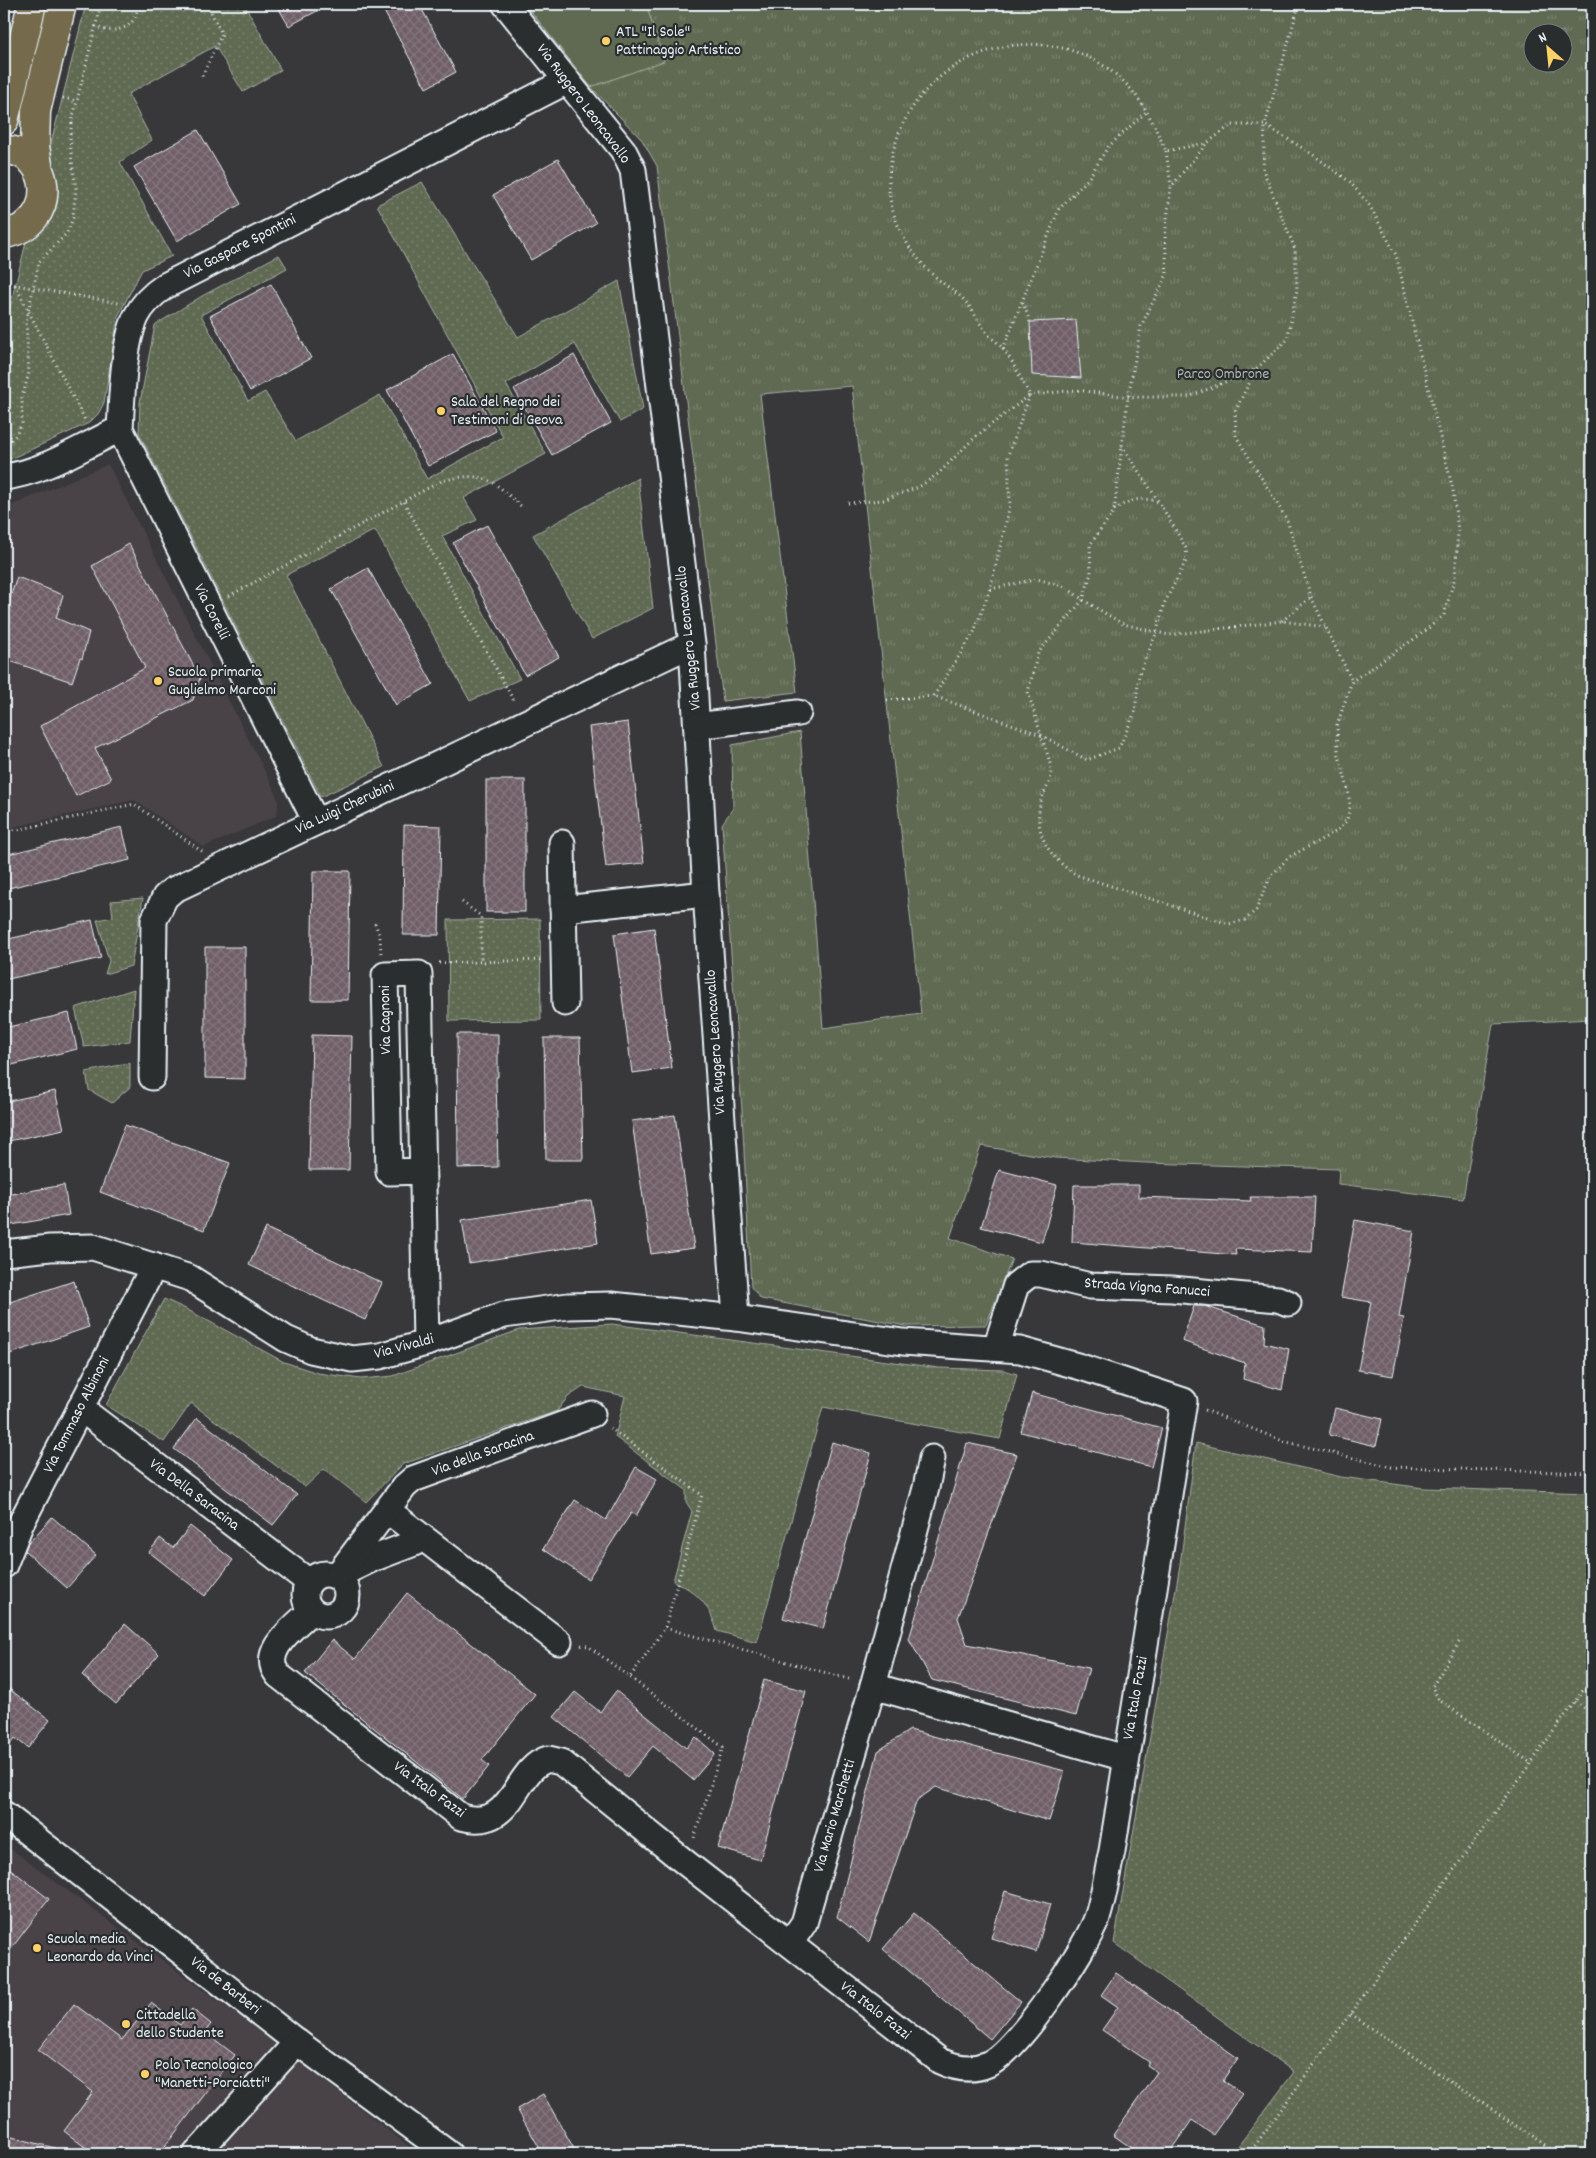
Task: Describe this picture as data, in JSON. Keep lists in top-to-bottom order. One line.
{"streets":{"street":["Via Ruggero Leoncavallo","Via Gaspare Spontini","Via Corelli","Via Luigi Cherubini","Via Cagnoni","Strada Vigna Fanucci","Via Vivaldi","Via Tommaso Albinoni","Via della Saracina","Via Della Saracina","Via Italo Fazzi","Via Mario Marchetti","Via de Barberi"]},"crossings":[["Via Ruggero Leoncavallo","Via Gaspare Spontini"],["Via Ruggero Leoncavallo","Via Luigi Cherubini"],["Via Ruggero Leoncavallo","Via Vivaldi"],["Via Gaspare Spontini","Via Corelli"],["Via Corelli","Via Luigi Cherubini"],["Via Cagnoni","Via Vivaldi"],["Via Vivaldi","Via Tommaso Albinoni"],["Via Tommaso Albinoni","Via Della Saracina"],["Via della Saracina","Via Della Saracina"],["Via della Saracina","Via Italo Fazzi"],["Via Della Saracina","Via Italo Fazzi"],["Via Italo Fazzi","Via Mario Marchetti"]],"parks":["Parco Ombrone"],"places":["ATL \"Il Sole\" Pattinaggio Artistico","Sala del Regno dei Testimoni di Geova","Scuola primaria Guglielmo Marconi","Scuola media Leonardo da Vinci","Cittadella dello Studente","Polo Tecnologico \"Manetti-Porciatti\""],"north":"top left"}
